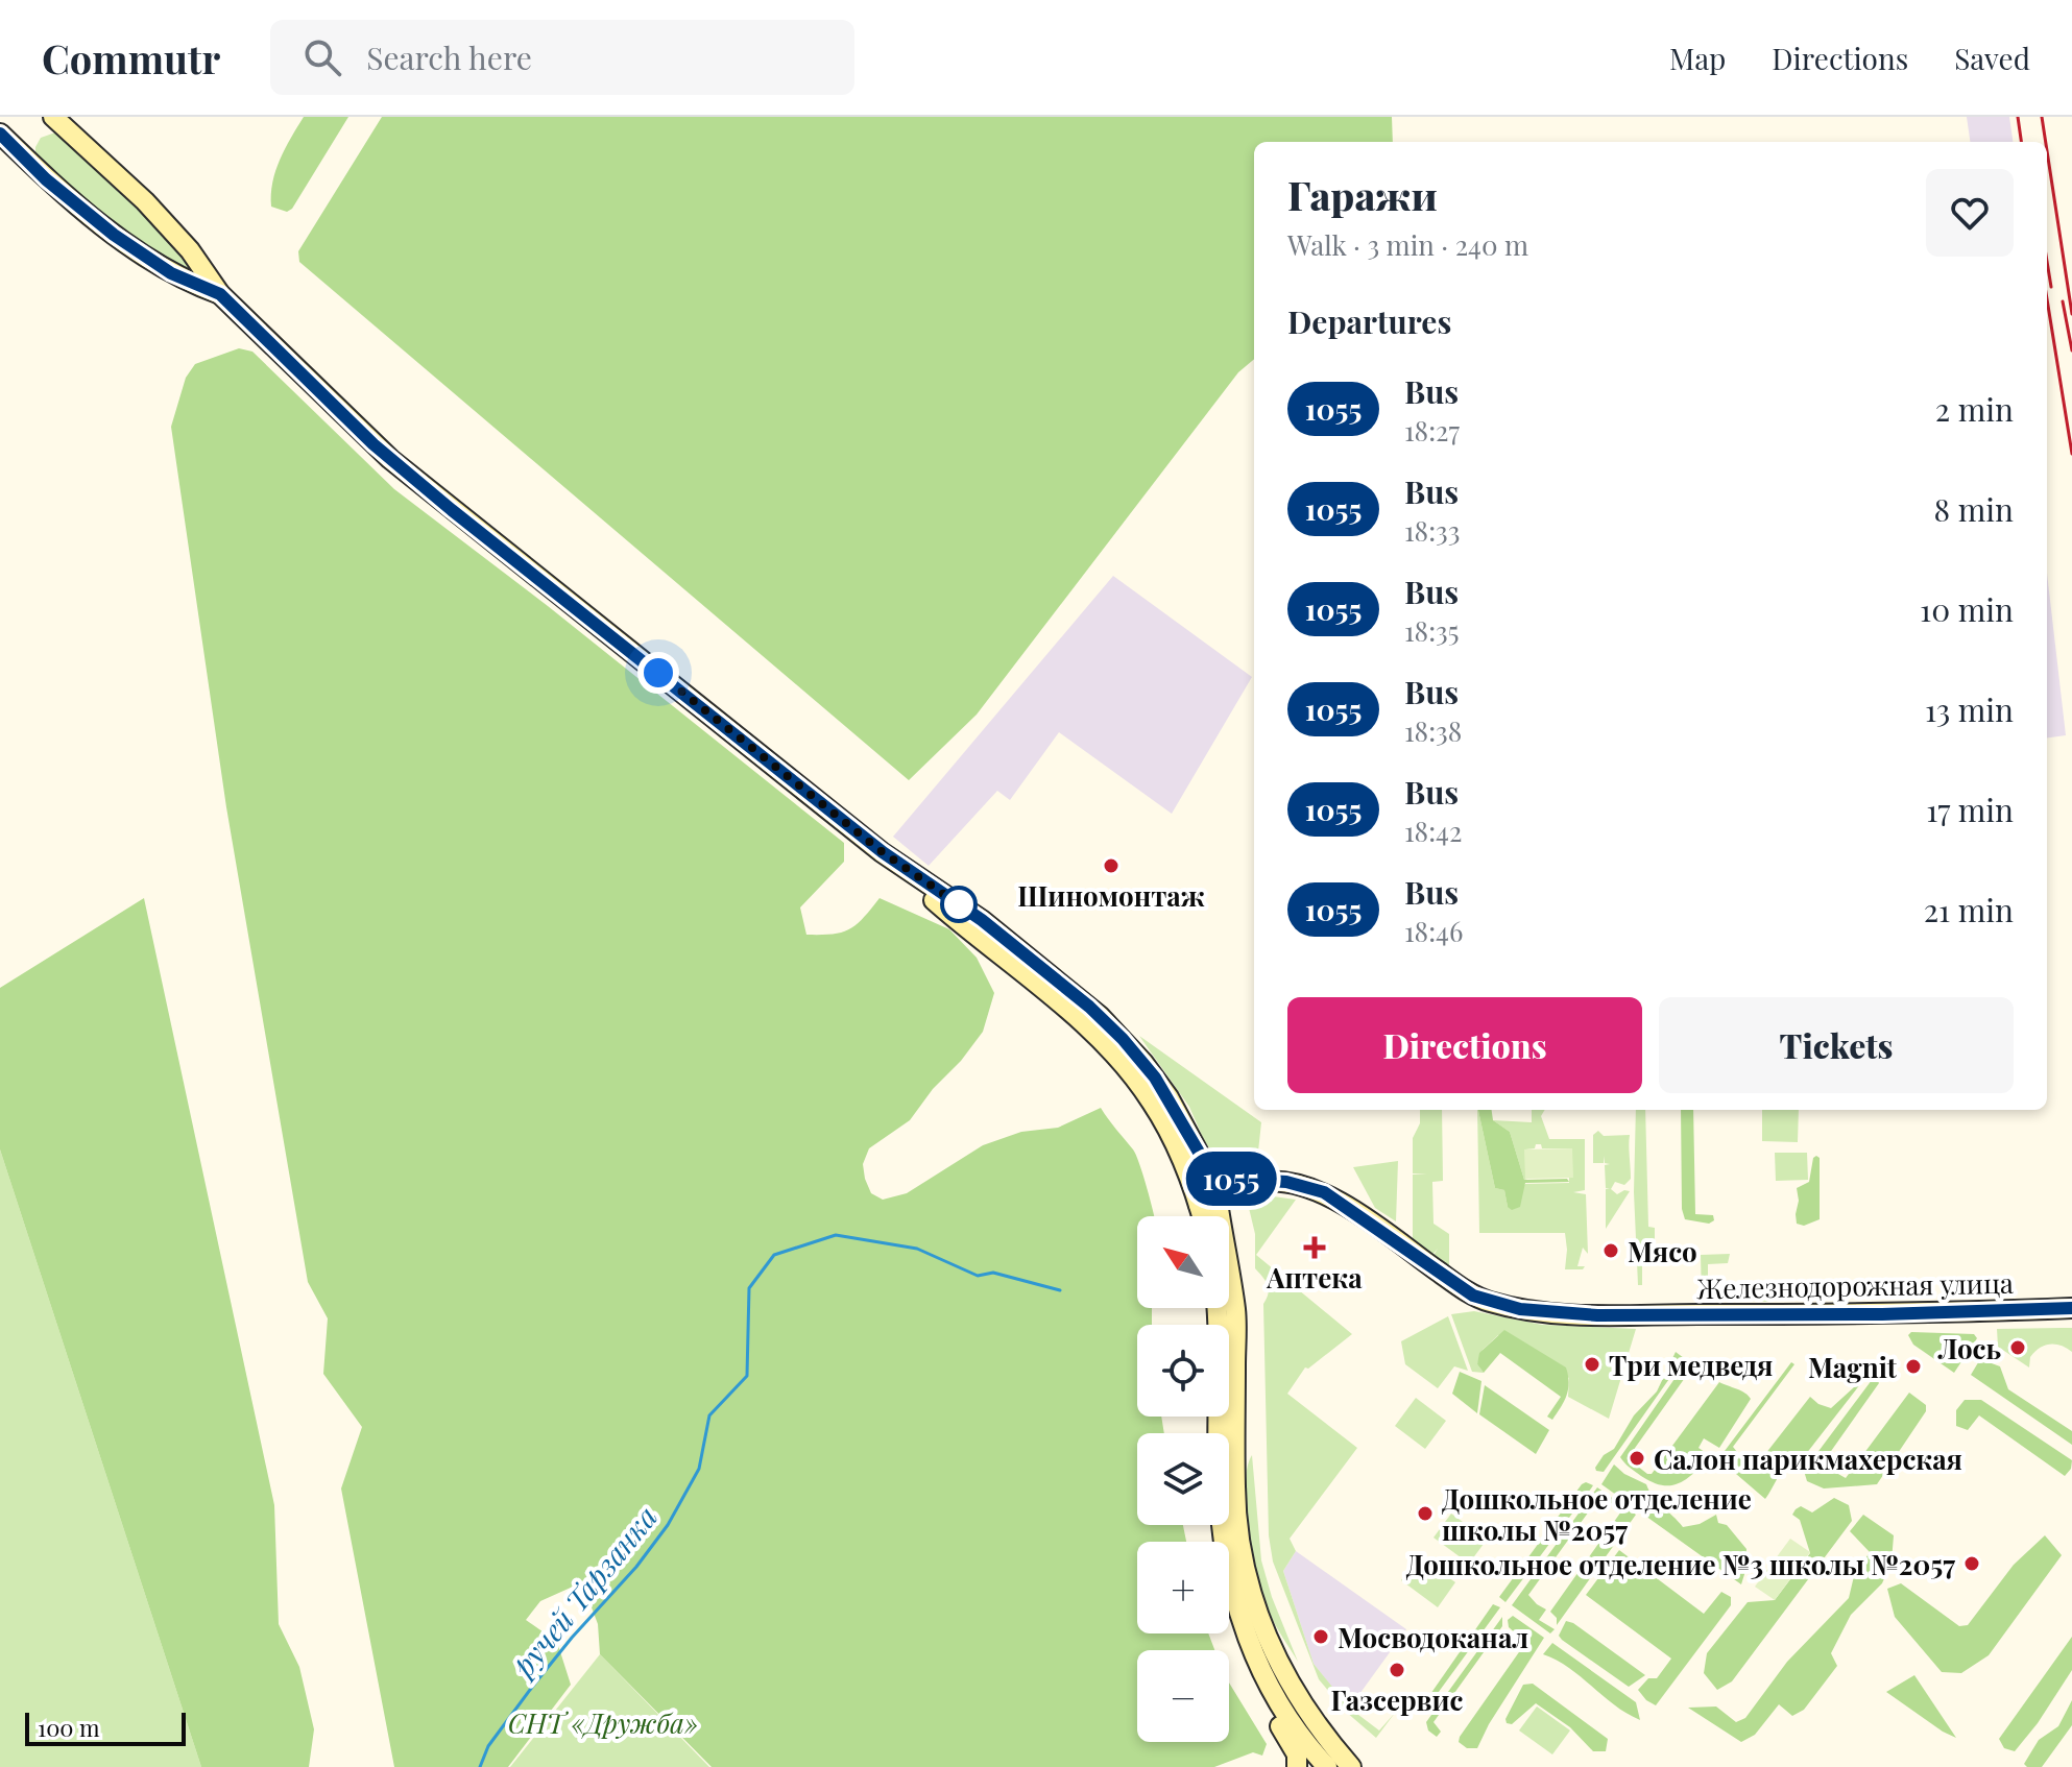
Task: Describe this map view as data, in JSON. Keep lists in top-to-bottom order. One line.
{"streets":{"main road":["Железнодорожная улица"]},"water":["ручей Тарзанка"],"parks":["СНТ «Дружба»"],"places":{"other":["Шиномонтаж","Мясо","Лось","Три медведя","Magnit","Салон парикмахерская","Дошкольное отделение школы №2057","Дошкольное отделение №3 школы №2057","Мосводоканал","Газсервис"],"health":["Аптека"]},"lines":["bus line 1055"],"scale_bar":"100 m","north":"top left","page":{"header":"Commutr","search":"Search here","nav":["Map","Directions","Saved"],"on_map":"1055","heading":[["Гаражи","Walk · 3 min · 240 m"],"Departures"],"list":[{"mark":"1055","name":"Bus","note":"18:27","value":"2 min"},{"mark":"1055","name":"Bus","note":"18:33","value":"8 min"},{"mark":"1055","name":"Bus","note":"18:35","value":"10 min"},{"mark":"1055","name":"Bus","note":"18:38","value":"13 min"},{"mark":"1055","name":"Bus","note":"18:42","value":"17 min"},{"mark":"1055","name":"Bus","note":"18:46","value":"21 min"}],"buttons":["Directions","Tickets"],"map_buttons":["+","−"],"scale":"100 m"}}
